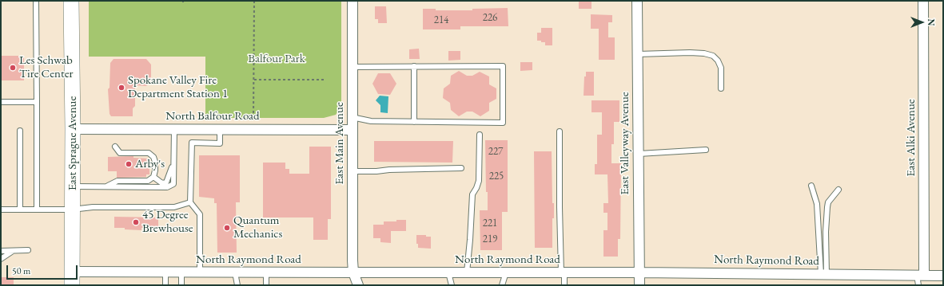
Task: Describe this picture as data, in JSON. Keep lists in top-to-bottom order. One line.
{"streets":{"main road":["East Sprague Avenue"],"street":["North Balfour Road","East Alki Avenue","East Main Avenue","East Valleyway Avenue","North Raymond Road"]},"crossings":[["North Balfour Road","East Sprague Avenue"],["North Balfour Road","East Main Avenue"],["East Alki Avenue","North Raymond Road"],["East Sprague Avenue","North Raymond Road"],["East Main Avenue","North Raymond Road"],["East Valleyway Avenue","North Raymond Road"]],"parks":["Balfour Park"],"places":["Les Schwab Tire Center","Spokane Valley Fire Department Station 1","Arby's","45 Degree Brewhouse","Quantum Mechanics"],"house_numbers":["226","214","227","225","221","219"],"scale_bar":"50 m","north":"right"}
